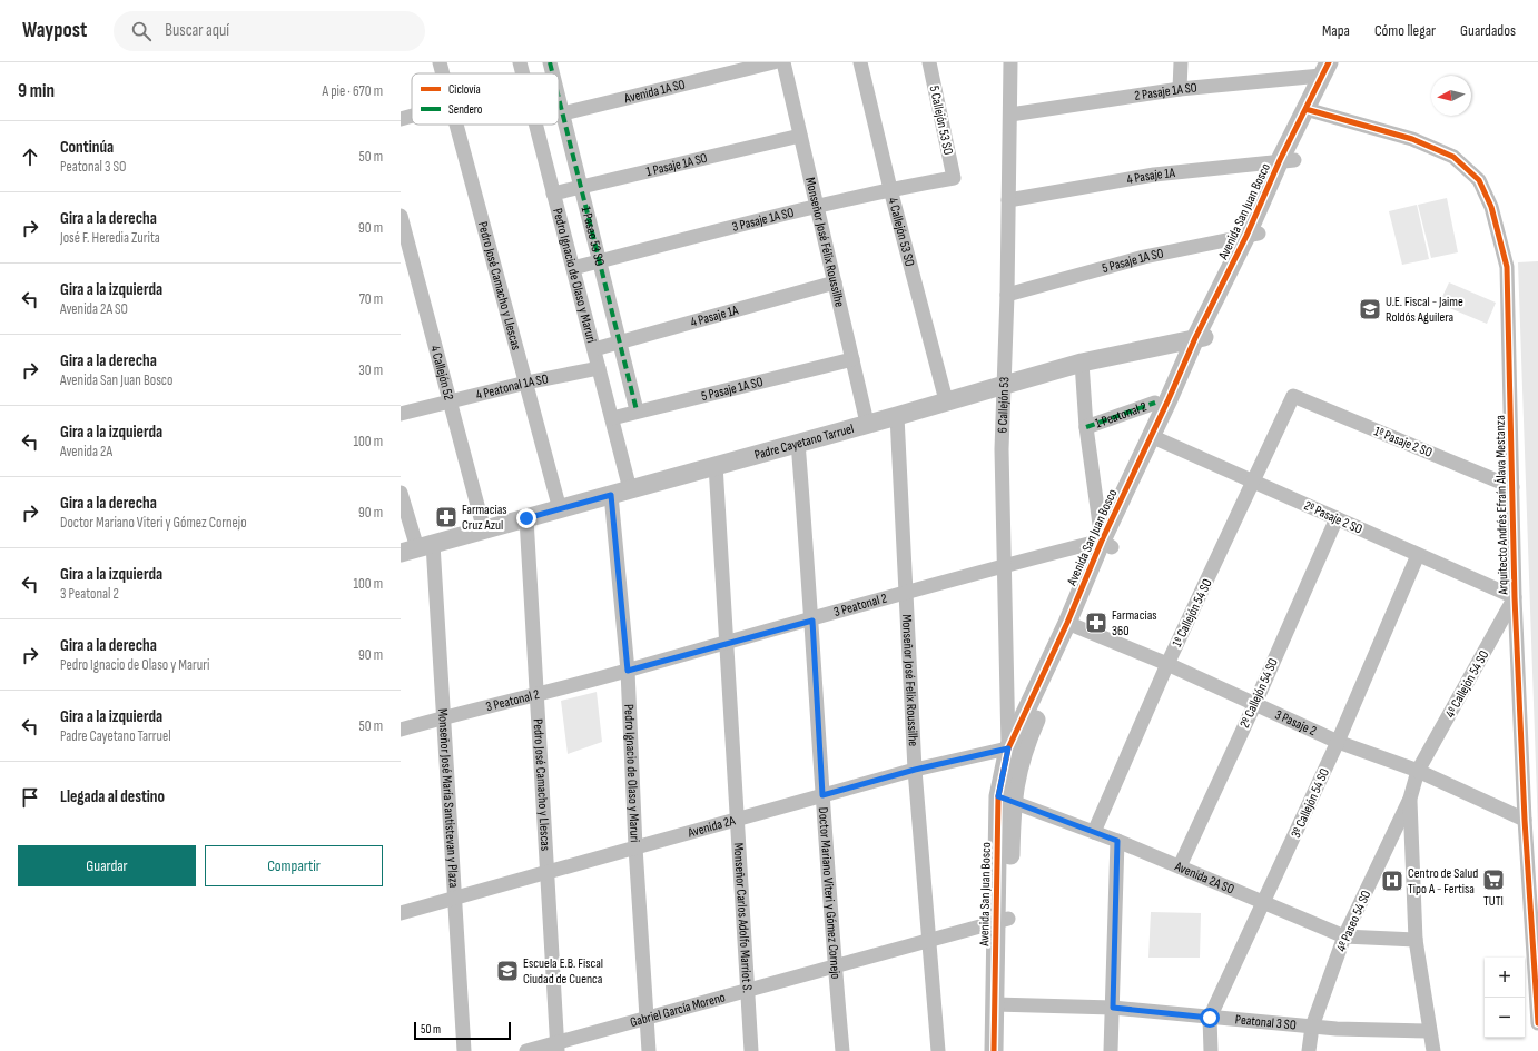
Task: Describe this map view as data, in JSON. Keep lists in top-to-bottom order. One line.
{"streets":{"street":["Avenida 1A SO","2 Pasaje 1A SO","5 Callejón 53 SO","1 Pasaje 1A SO","4 Pasaje 1A","Avenida San Juan Bosco","3 Pasaje 1A SO","4 Callejón 53 SO","1 Paseo 53 SO","Monseñor José Félix Roussilhe","5 Pasaje 1A SO","Pedro Ignacio de Olaso y Maruri","Pedro José Camacho y Llescas","4 Callejón 52","4 Peatonal 1A SO","6 Callejón 53","1 Peatonal 2","Padre Cayetano Tarruel","1º Pasaje 2 SO","Arquitecto Andrés Efraín Álava Mestanza","2º Pasaje 2 SO","3 Peatonal 2","1º Callejón 54 SO","Monseñor José Felix Roussilhe","4º Callejón 54 SO","2º Callejón 54 SO","3 Pasaje 2","Monseñor José María Santistevan y Plaza","3º Callejón 54 SO","Avenida 2A","Avenida 2A SO","Doctor Mariano Viteri y Gómez Cornejo","Monseñor Carlos Adolfo Marriot S.","4º Paseo 54 SO","Gabriel García Moreno","Peatonal 3 SO"]},"crossings":[["Avenida 1A SO","1 Paseo 53 SO"],["2 Pasaje 1A SO","Avenida San Juan Bosco"],["2 Pasaje 1A SO","6 Callejón 53"],["5 Callejón 53 SO","3 Pasaje 1A SO"],["1 Pasaje 1A SO","1 Paseo 53 SO"],["1 Pasaje 1A SO","Monseñor José Félix Roussilhe"],["1 Pasaje 1A SO","Pedro Ignacio de Olaso y Maruri"],["4 Pasaje 1A","Avenida San Juan Bosco"],["4 Pasaje 1A","1 Paseo 53 SO"],["4 Pasaje 1A","Monseñor José Félix Roussilhe"],["4 Pasaje 1A","Pedro Ignacio de Olaso y Maruri"],["4 Pasaje 1A","6 Callejón 53"],["Avenida San Juan Bosco","5 Pasaje 1A SO"],["Avenida San Juan Bosco","6 Callejón 53"],["Avenida San Juan Bosco","Padre Cayetano Tarruel"],["Avenida San Juan Bosco","Arquitecto Andrés Efraín Álava Mestanza"],["Avenida San Juan Bosco","2º Pasaje 2 SO"],["Avenida San Juan Bosco","3 Peatonal 2"],["Avenida San Juan Bosco","3 Pasaje 2"],["Avenida San Juan Bosco","Avenida 2A"],["Avenida San Juan Bosco","Avenida 2A SO"],["Avenida San Juan Bosco","Gabriel García Moreno"],["Avenida San Juan Bosco","Peatonal 3 SO"],["3 Pasaje 1A SO","4 Callejón 53 SO"],["3 Pasaje 1A SO","1 Paseo 53 SO"],["3 Pasaje 1A SO","Monseñor José Félix Roussilhe"],["3 Pasaje 1A SO","Pedro Ignacio de Olaso y Maruri"],["4 Callejón 53 SO","Padre Cayetano Tarruel"],["1 Paseo 53 SO","5 Pasaje 1A SO"],["Monseñor José Félix Roussilhe","5 Pasaje 1A SO"],["Monseñor José Félix Roussilhe","Padre Cayetano Tarruel"],["5 Pasaje 1A SO","Pedro Ignacio de Olaso y Maruri"],["5 Pasaje 1A SO","6 Callejón 53"],["Pedro Ignacio de Olaso y Maruri","4 Peatonal 1A SO"],["Pedro Ignacio de Olaso y Maruri","Padre Cayetano Tarruel"],["Pedro Ignacio de Olaso y Maruri","3 Peatonal 2"],["Pedro Ignacio de Olaso y Maruri","Avenida 2A"],["Pedro Ignacio de Olaso y Maruri","Gabriel García Moreno"],["Pedro José Camacho y Llescas","4 Peatonal 1A SO"],["Pedro José Camacho y Llescas","Padre Cayetano Tarruel"],["Pedro José Camacho y Llescas","3 Peatonal 2"],["Pedro José Camacho y Llescas","Avenida 2A"],["Pedro José Camacho y Llescas","Gabriel García Moreno"],["4 Callejón 52","4 Peatonal 1A SO"],["4 Callejón 52","Padre Cayetano Tarruel"],["6 Callejón 53","Padre Cayetano Tarruel"],["6 Callejón 53","3 Peatonal 2"],["6 Callejón 53","Avenida 2A"],["Padre Cayetano Tarruel","Monseñor José Felix Roussilhe"],["Padre Cayetano Tarruel","Monseñor José María Santistevan y Plaza"],["Padre Cayetano Tarruel","Doctor Mariano Viteri y Gómez Cornejo"],["Padre Cayetano Tarruel","Monseñor Carlos Adolfo Marriot S."],["1º Pasaje 2 SO","Arquitecto Andrés Efraín Álava Mestanza"],["1º Pasaje 2 SO","1º Callejón 54 SO"],["Arquitecto Andrés Efraín Álava Mestanza","2º Pasaje 2 SO"],["Arquitecto Andrés Efraín Álava Mestanza","4º Callejón 54 SO"],["Arquitecto Andrés Efraín Álava Mestanza","3 Pasaje 2"],["2º Pasaje 2 SO","1º Callejón 54 SO"],["2º Pasaje 2 SO","4º Callejón 54 SO"],["2º Pasaje 2 SO","2º Callejón 54 SO"],["2º Pasaje 2 SO","3º Callejón 54 SO"],["3 Peatonal 2","Monseñor José Felix Roussilhe"],["3 Peatonal 2","Monseñor José María Santistevan y Plaza"],["3 Peatonal 2","Doctor Mariano Viteri y Gómez Cornejo"],["3 Peatonal 2","Monseñor Carlos Adolfo Marriot S."],["1º Callejón 54 SO","3 Pasaje 2"],["1º Callejón 54 SO","Avenida 2A SO"],["Monseñor José Felix Roussilhe","Avenida 2A"],["Monseñor José Felix Roussilhe","Gabriel García Moreno"],["4º Callejón 54 SO","3 Pasaje 2"],["4º Callejón 54 SO","4º Paseo 54 SO"],["2º Callejón 54 SO","3 Pasaje 2"],["2º Callejón 54 SO","Avenida 2A SO"],["3 Pasaje 2","3º Callejón 54 SO"],["3 Pasaje 2","4º Paseo 54 SO"],["Monseñor José María Santistevan y Plaza","Avenida 2A"],["3º Callejón 54 SO","Avenida 2A SO"],["3º Callejón 54 SO","Peatonal 3 SO"],["Avenida 2A","Doctor Mariano Viteri y Gómez Cornejo"],["Avenida 2A","Monseñor Carlos Adolfo Marriot S."],["Avenida 2A SO","4º Paseo 54 SO"],["Doctor Mariano Viteri y Gómez Cornejo","Gabriel García Moreno"],["Monseñor Carlos Adolfo Marriot S.","Gabriel García Moreno"],["4º Paseo 54 SO","Peatonal 3 SO"]],"places":{"school or university":["U.E. Fiscal - Jaime Roldós Aguilera","Escuela E.B. Fiscal Ciudad de Cuenca"],"pharmacy":["Farmacias Cruz Azul","Farmacias 360"],"supermarket":["TUTI"],"hospital":["Centro de Salud Tipo A - Fertisa"]},"legend":["Ciclovía","Sendero"],"scale_bar":"50 m","north":"left","page":{"header":"Waypost","search":"Buscar aquí","nav":["Mapa","Cómo llegar","Guardados"],"heading":["9 min","A pie · 670 m"],"list":[["Continúa","Peatonal 3 SO","50 m"],["Gira a la derecha","José F. Heredia Zurita","90 m"],["Gira a la izquierda","Avenida 2A SO","70 m"],["Gira a la derecha","Avenida San Juan Bosco","30 m"],["Gira a la izquierda","Avenida 2A","100 m"],["Gira a la derecha","Doctor Mariano Viteri y Gómez Cornejo","90 m"],["Gira a la izquierda","3 Peatonal 2","100 m"],["Gira a la derecha","Pedro Ignacio de Olaso y Maruri","90 m"],["Gira a la izquierda","Padre Cayetano Tarruel","50 m"],"Llegada al destino"],"buttons":["Guardar","Compartir"],"map_buttons":["+","−"],"scale":"50 m"}}
